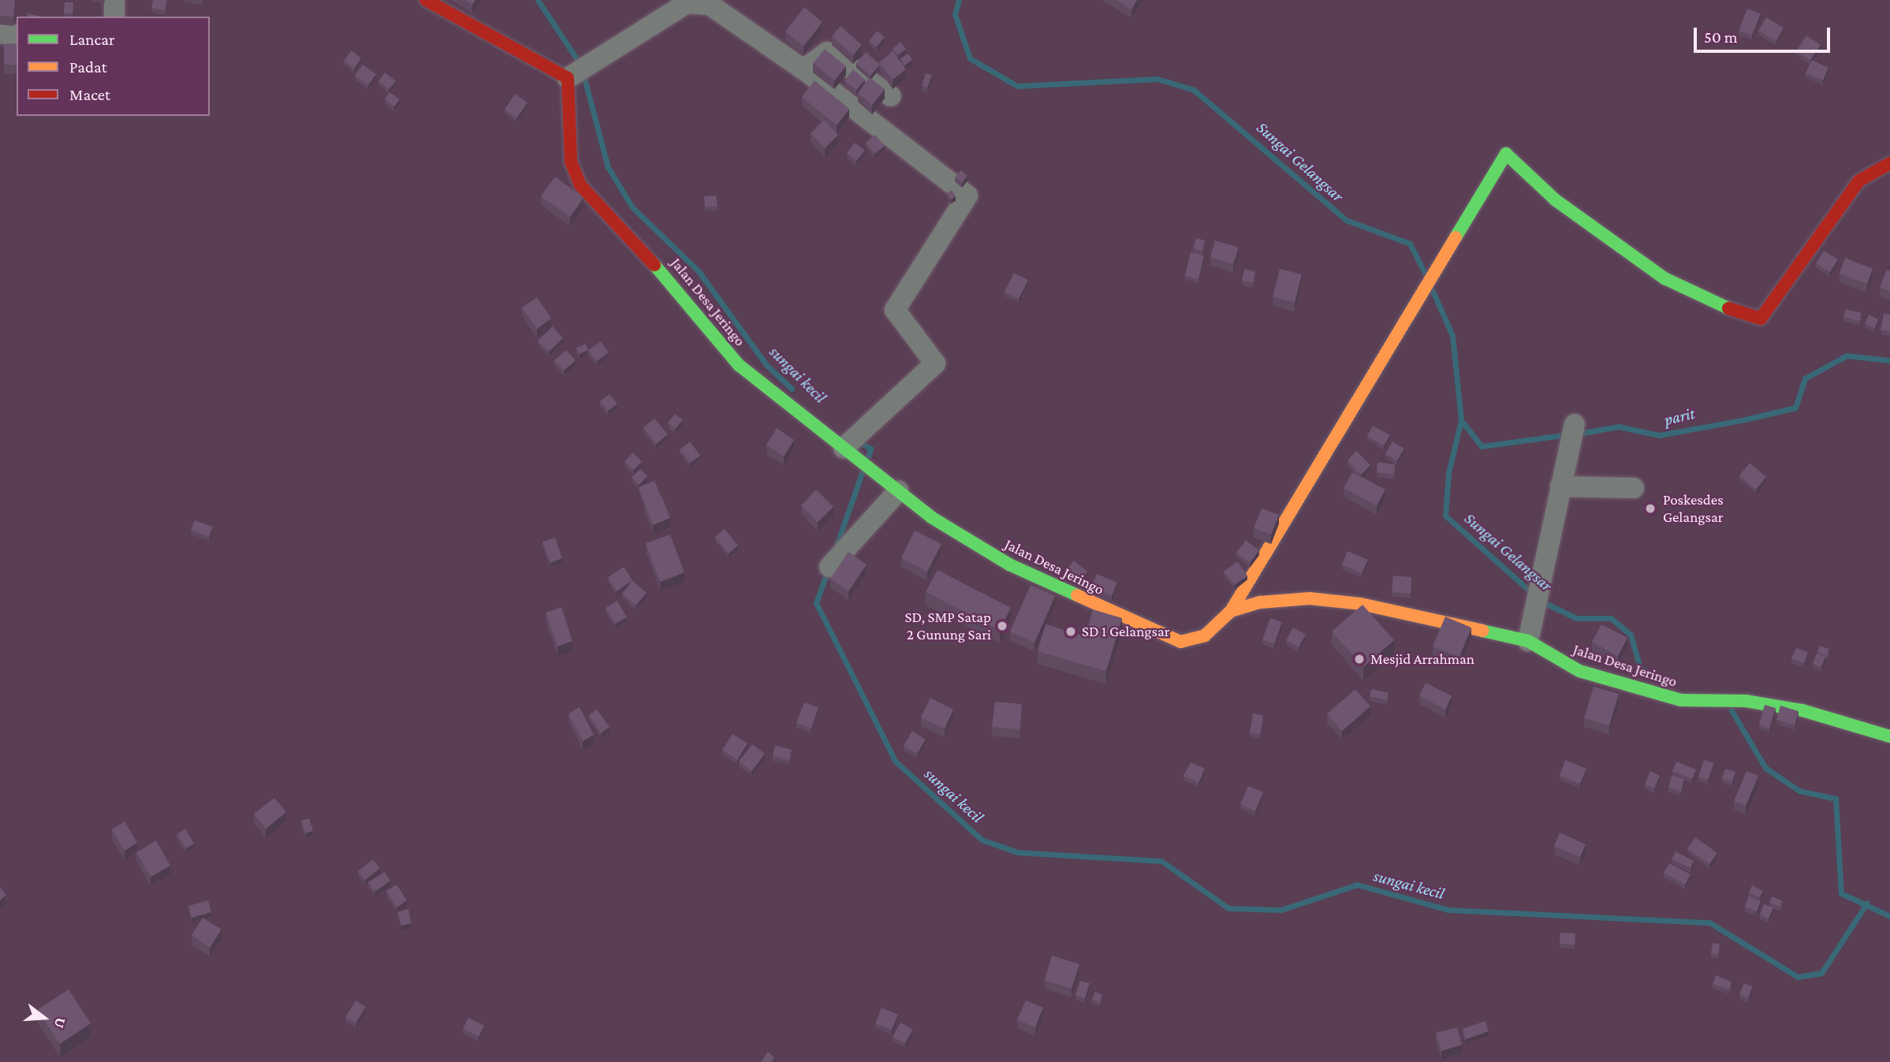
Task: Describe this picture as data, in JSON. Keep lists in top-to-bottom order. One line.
{"streets":{"street":["Jalan Desa Jeringo"]},"water":["Sungai Gelangsar","sungai kecil","parit"],"places":["Poskesdes Gelangsar","SD, SMP Satap 2 Gunung Sari","SD 1 Gelangsar","Mesjid Arrahman"],"legend":["Lancar","Padat","Macet"],"scale_bar":"50 m","north":"right"}
